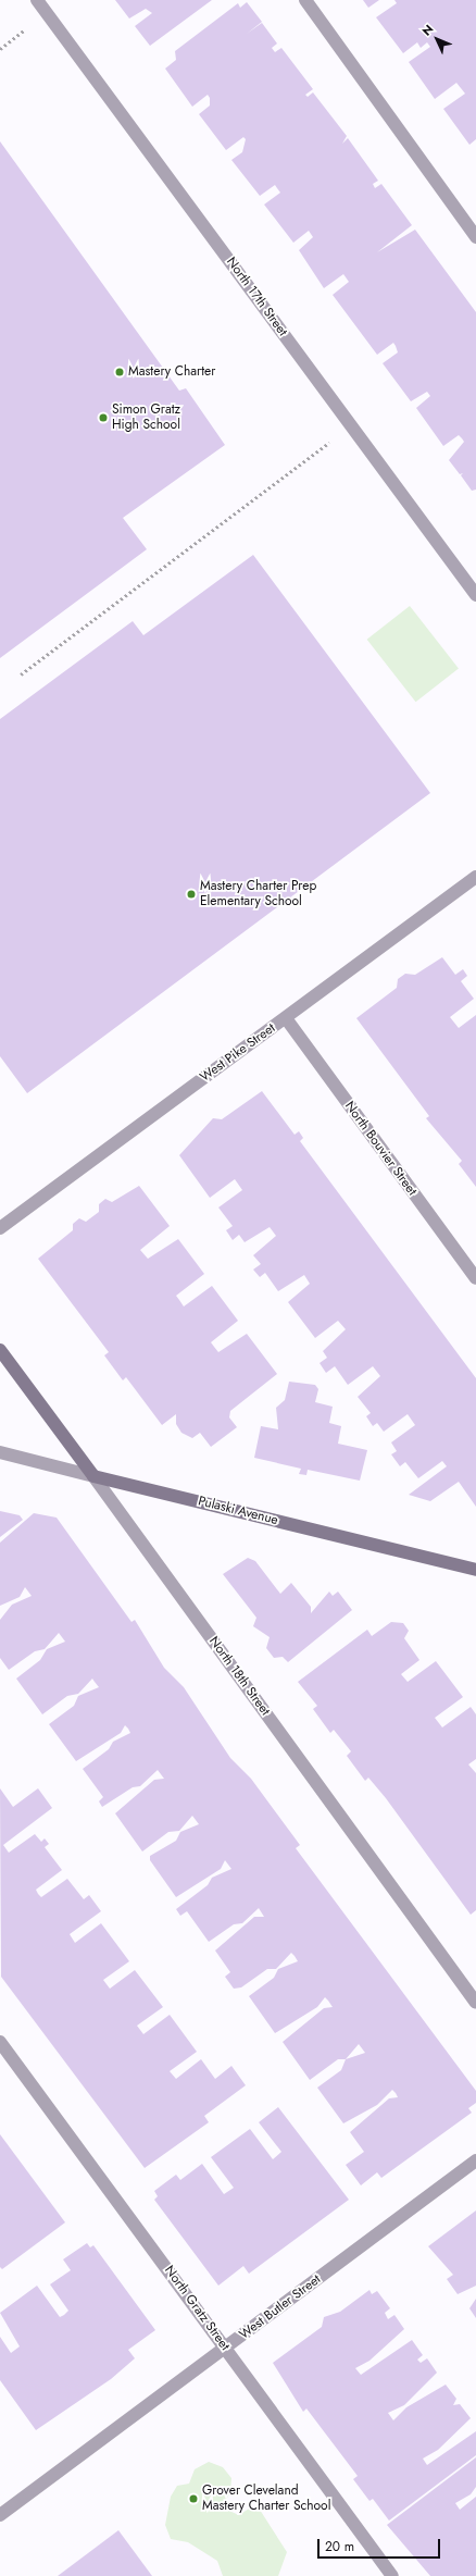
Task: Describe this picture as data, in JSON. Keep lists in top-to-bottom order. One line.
{"streets":{"street":["North 17th Street","West Pike Street","North Bouvier Street","Pulaski Avenue","North 18th Street","West Butler Street","North Gratz Street"]},"crossings":[["West Pike Street","North Bouvier Street"],["Pulaski Avenue","North 18th Street"],["West Butler Street","North Gratz Street"]],"places":["Mastery Charter","Simon Gratz High School","Mastery Charter Prep Elementary School","Grover Cleveland Mastery Charter School"],"scale_bar":"20 m","north":"top left"}
